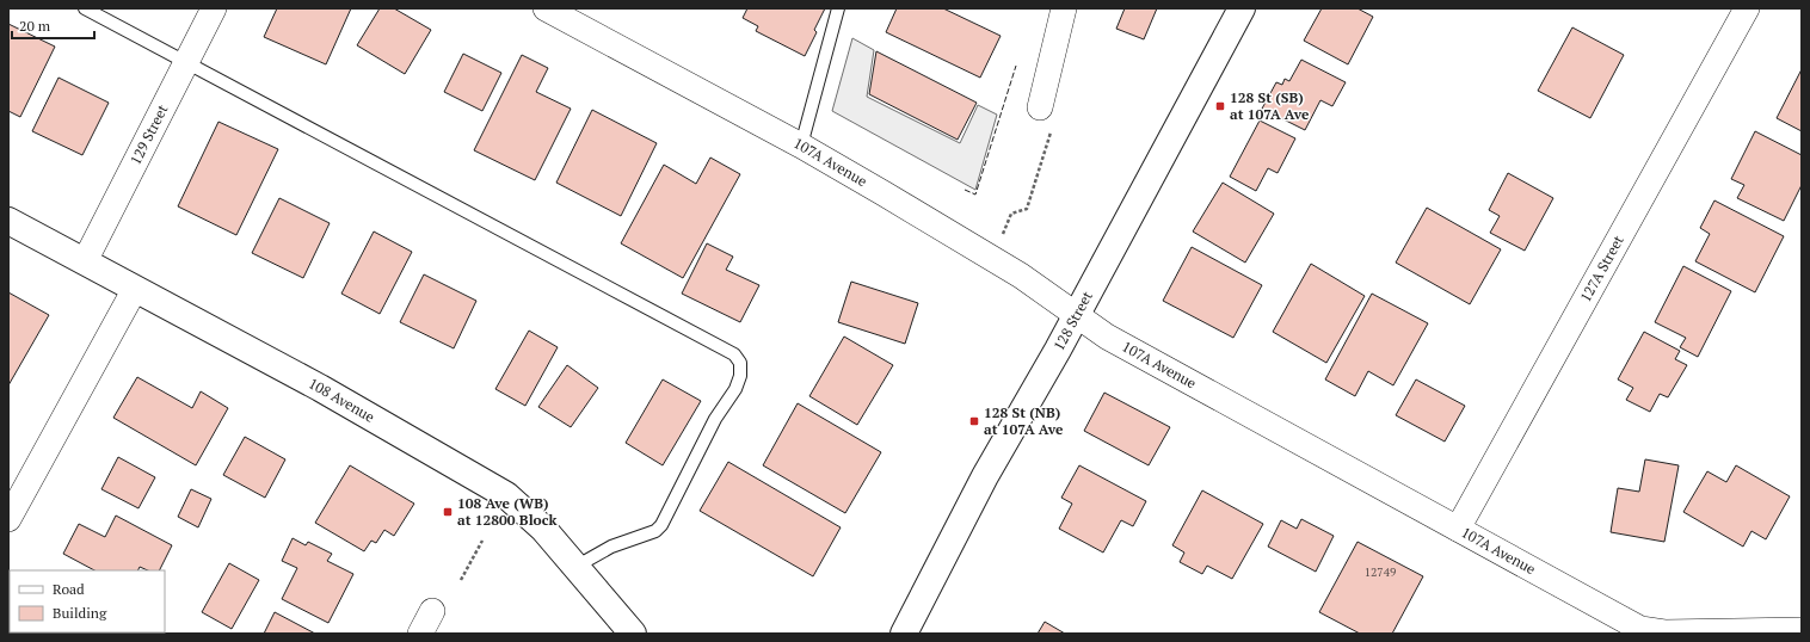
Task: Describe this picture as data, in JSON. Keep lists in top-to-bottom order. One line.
{"streets":{"main road":["128 Street","108 Avenue"],"street":["129 Street","107A Avenue","127A Street"]},"crossings":[["129 Street","108 Avenue"],["107A Avenue","127A Street"],["107A Avenue","128 Street"]],"places":{"transit":["128 St (SB) at 107A Ave","128 St (NB) at 107A Ave","108 Ave (WB) at 12800 Block"]},"house_numbers":["12749"],"legend":["Road","Building"],"scale_bar":"20 m"}
